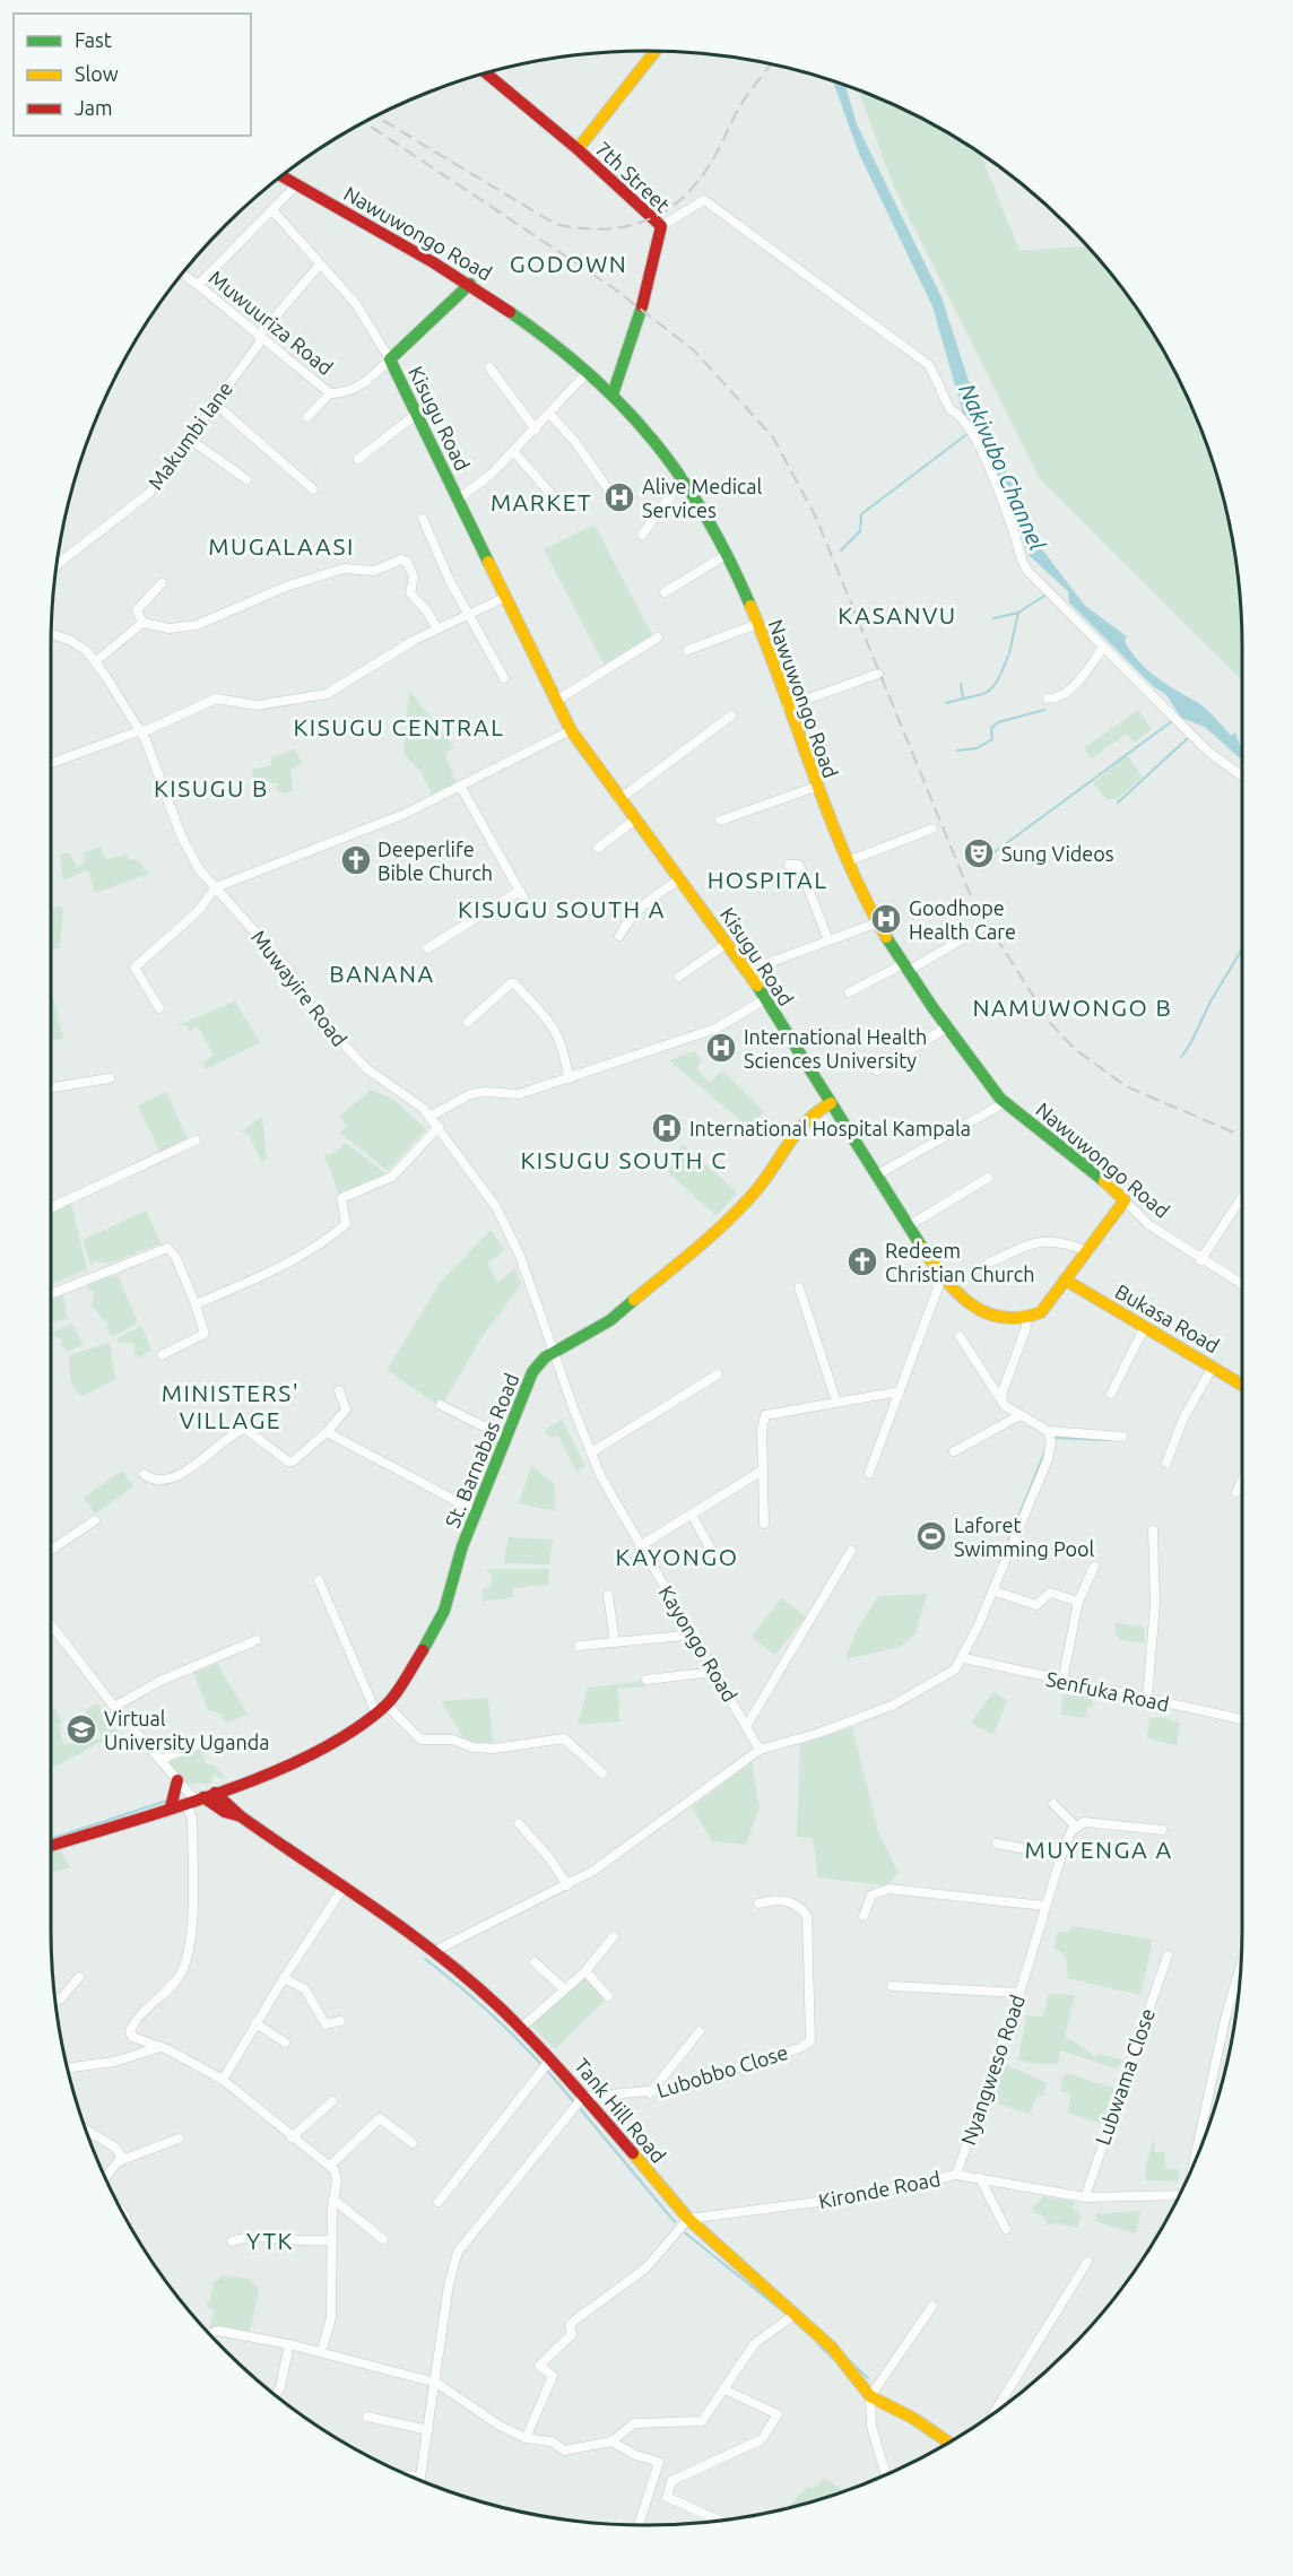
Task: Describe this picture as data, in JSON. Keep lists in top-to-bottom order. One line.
{"streets":{"street":["7th Street","Nawuwongo Road","Muwuuriza Road","Kisugu Road","Makumbi lane","Muwayire Road","Bukasa Road","St. Barnabas Road","Kayongo Road","Senfuka Road","Nyangweso Road","Lubobbo Close","Lubwama Close","Tank Hill Road","Kironde Road"]},"crossings":[["7th Street","Nawuwongo Road"],["Nawuwongo Road","Muwuuriza Road"],["Muwuuriza Road","Kisugu Road"],["Muwuuriza Road","Makumbi lane"],["Kisugu Road","St. Barnabas Road"],["Muwayire Road","St. Barnabas Road"],["Muwayire Road","Kayongo Road"],["St. Barnabas Road","Kayongo Road"],["St. Barnabas Road","Tank Hill Road"],["Nyangweso Road","Kironde Road"],["Lubobbo Close","Tank Hill Road"],["Lubwama Close","Kironde Road"],["Tank Hill Road","Kironde Road"]],"districts":["GODOWN","MARKET","MUGALAASI","KASANVU","KISUGU CENTRAL","KISUGU B","HOSPITAL","KISUGU SOUTH A","BANANA","NAMUWONGO B","KISUGU SOUTH C","MINISTERS' VILLAGE","KAYONGO","MUYENGA A","YTK"],"water":["Nakivubo Channel"],"places":{"hospital":["Alive Medical Services","Goodhope Health Care","International Health Sciences University","International Hospital Kampala"],"theatre":["Sung Videos"],"church":["Deeperlife Bible Church","Redeem Christian Church"],"sports":["Laforet Swimming Pool"],"school or university":["Virtual University Uganda"]},"legend":["Fast","Slow","Jam"]}
